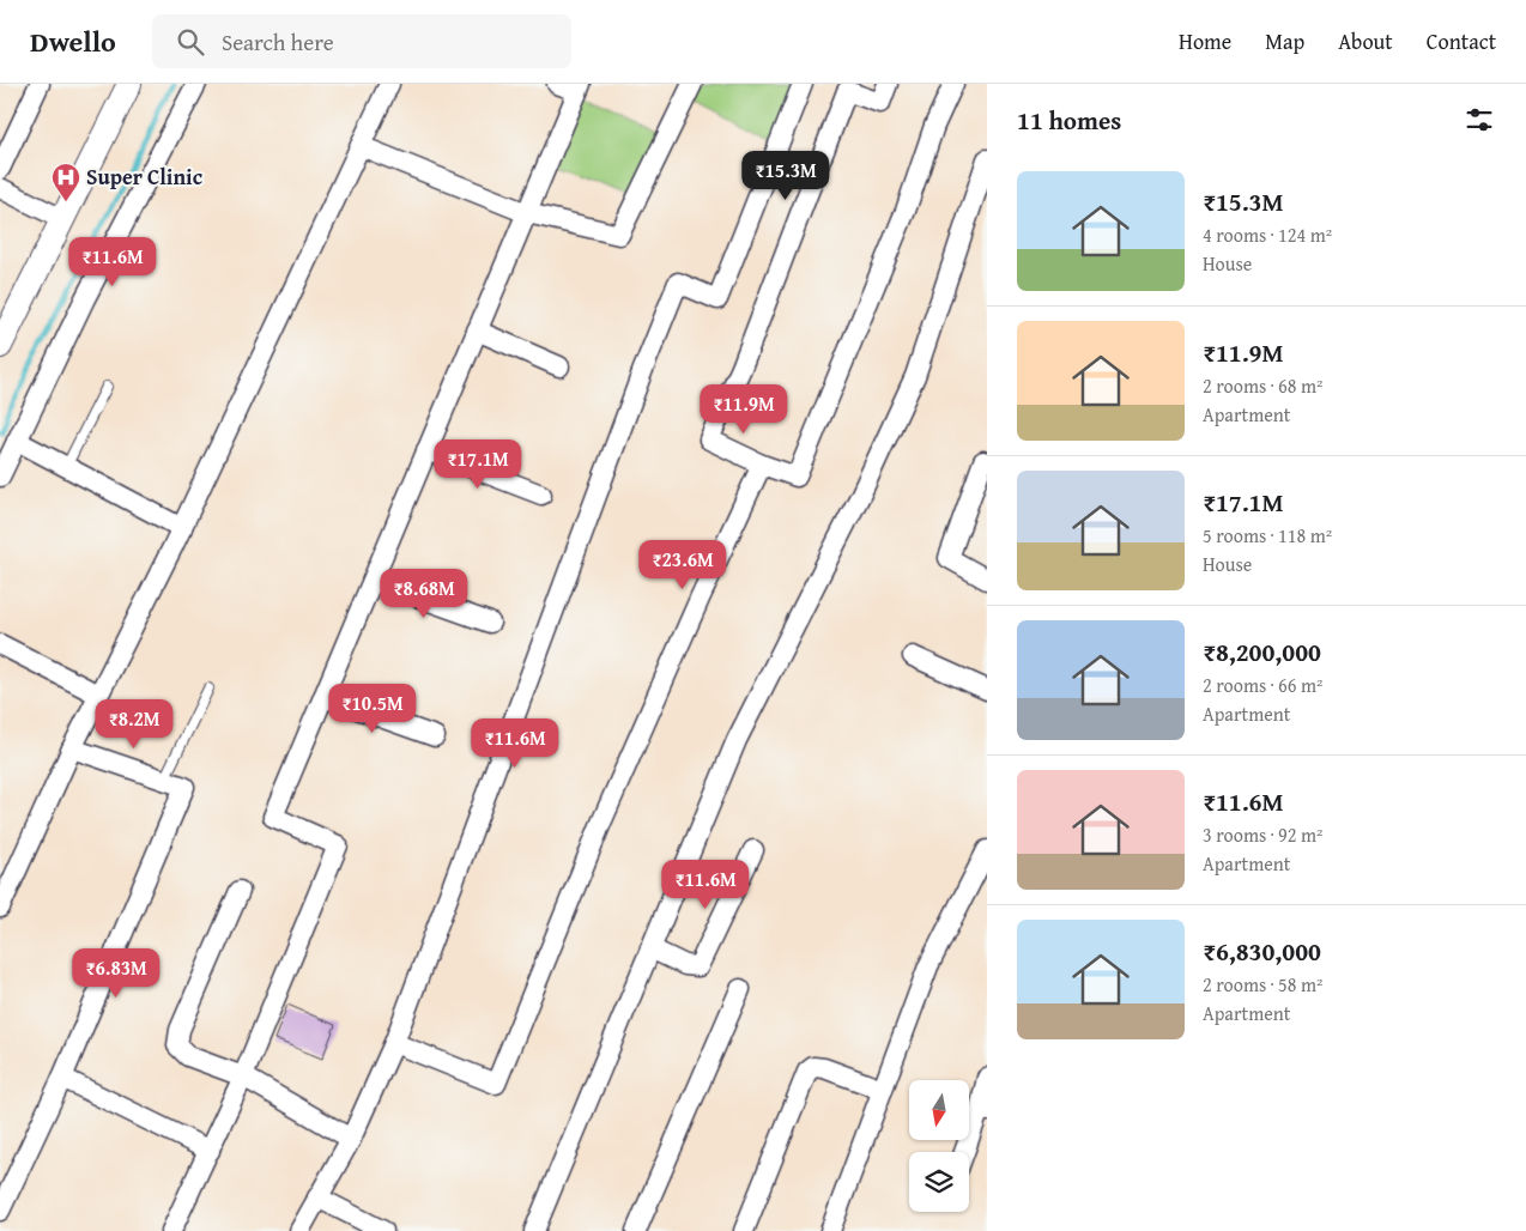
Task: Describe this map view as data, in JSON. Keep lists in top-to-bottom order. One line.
{"places":{"hospital":["Super Clinic"]},"north":"bottom","page":{"header":"Dwello","search":"Search here","nav":["Home","Map","About","Contact"],"heading":"11 homes","price":["₹15.3M","₹11.6M","₹11.9M","₹17.1M","₹23.6M","₹8.68M","₹10.5M","₹8.2M","₹11.6M","₹11.6M","₹6.83M"],"list":[{"name":"₹15.3M","note":"4 rooms · 124 m² · House"},{"name":"₹11.9M","note":"2 rooms · 68 m² · Apartment"},{"name":"₹17.1M","note":"5 rooms · 118 m² · House"},{"name":"₹8,200,000","note":"2 rooms · 66 m² · Apartment"},{"name":"₹11.6M","note":"3 rooms · 92 m² · Apartment"},{"name":"₹6,830,000","note":"2 rooms · 58 m² · Apartment"}]}}
